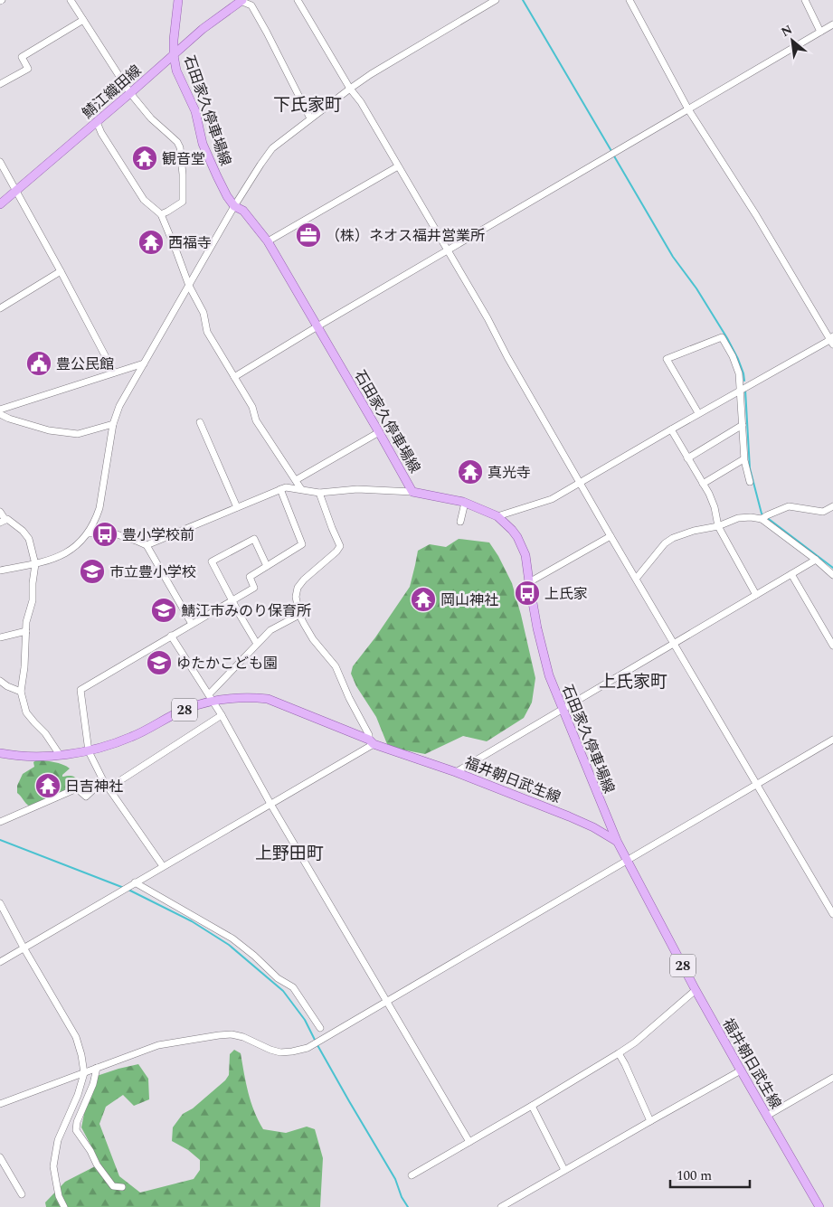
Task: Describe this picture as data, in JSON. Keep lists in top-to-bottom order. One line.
{"streets":{"main road":["鯖江織田線","石田家久停車場線","28","福井朝日武生線"]},"crossings":[["鯖江織田線","石田家久停車場線"],["石田家久停車場線","福井朝日武生線"]],"districts":["下氏家町","上氏家町","上野田町"],"places":{"temple":["観音堂","西福寺","真光寺","岡山神社","日吉神社"],"office":["（株）ネオス福井営業所"],"public building":["豊公民館"],"bus stop":["豊小学校前","上氏家"],"school or university":["市立豊小学校","鯖江市みのり保育所","ゆたかこども園"]},"scale_bar":"100 m","north":"top left"}
